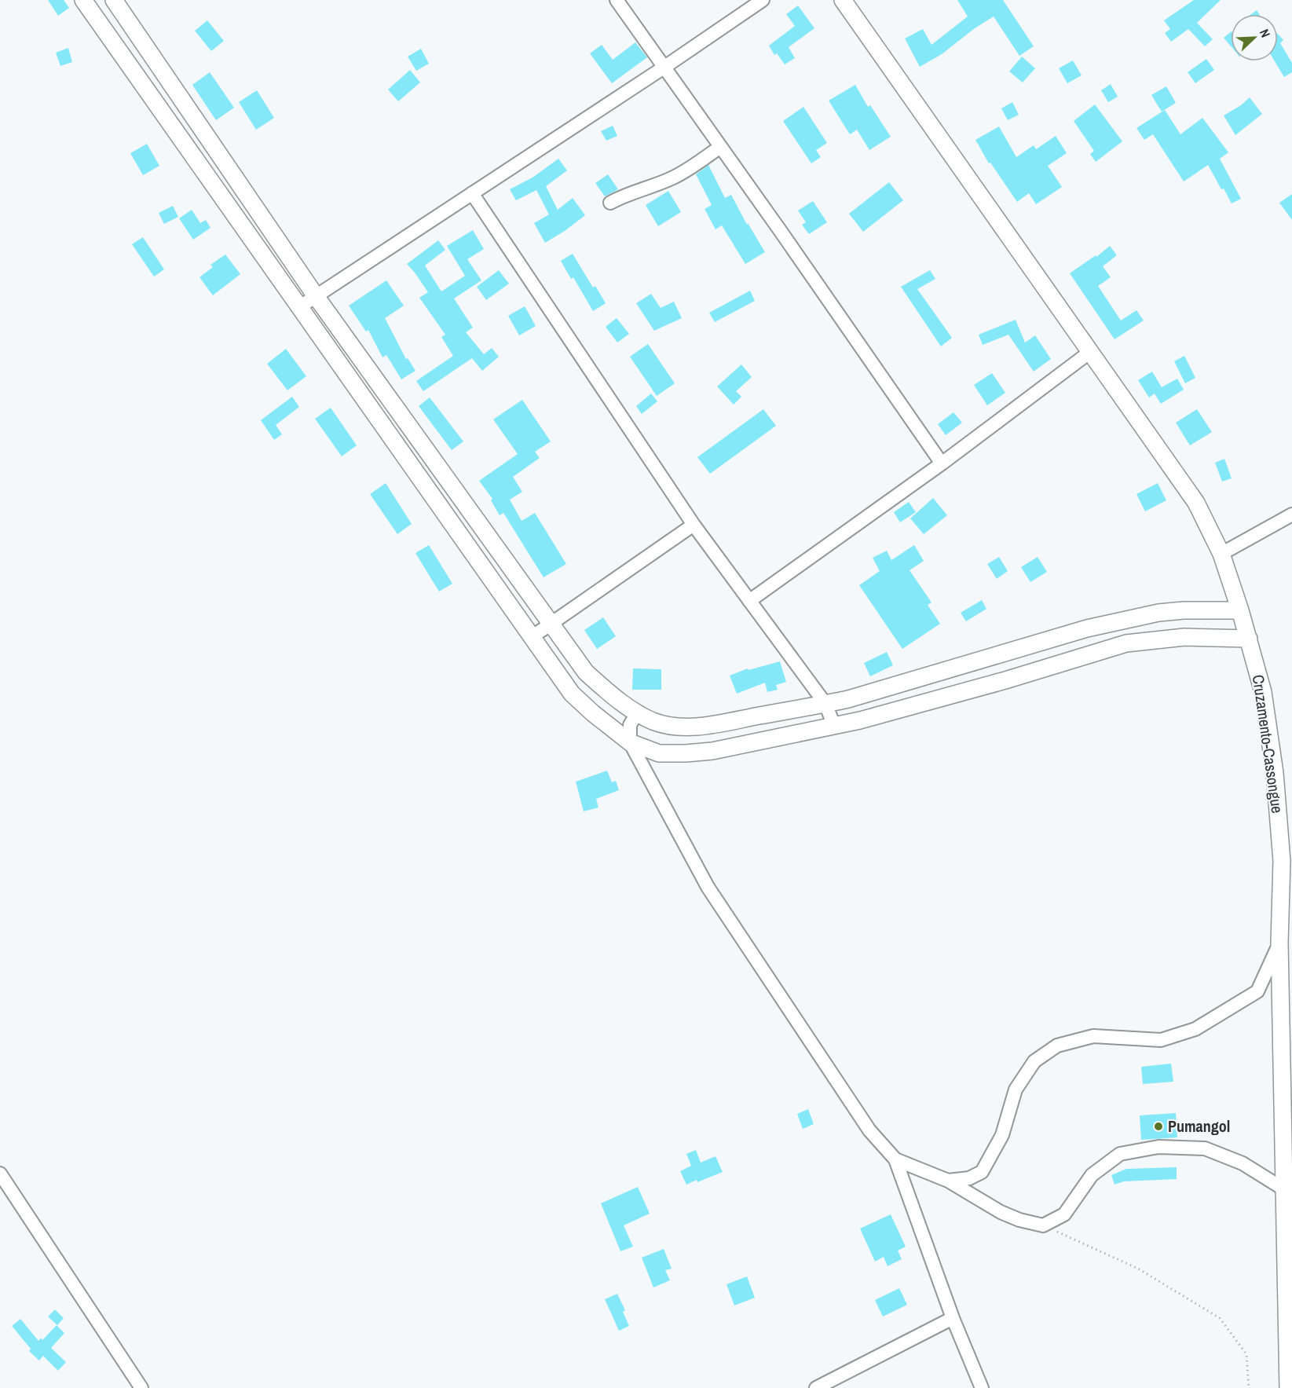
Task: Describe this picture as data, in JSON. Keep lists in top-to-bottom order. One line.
{"streets":{"main road":["Cruzamento-Cassongue"]},"places":["Pumangol"],"north":"top right"}
